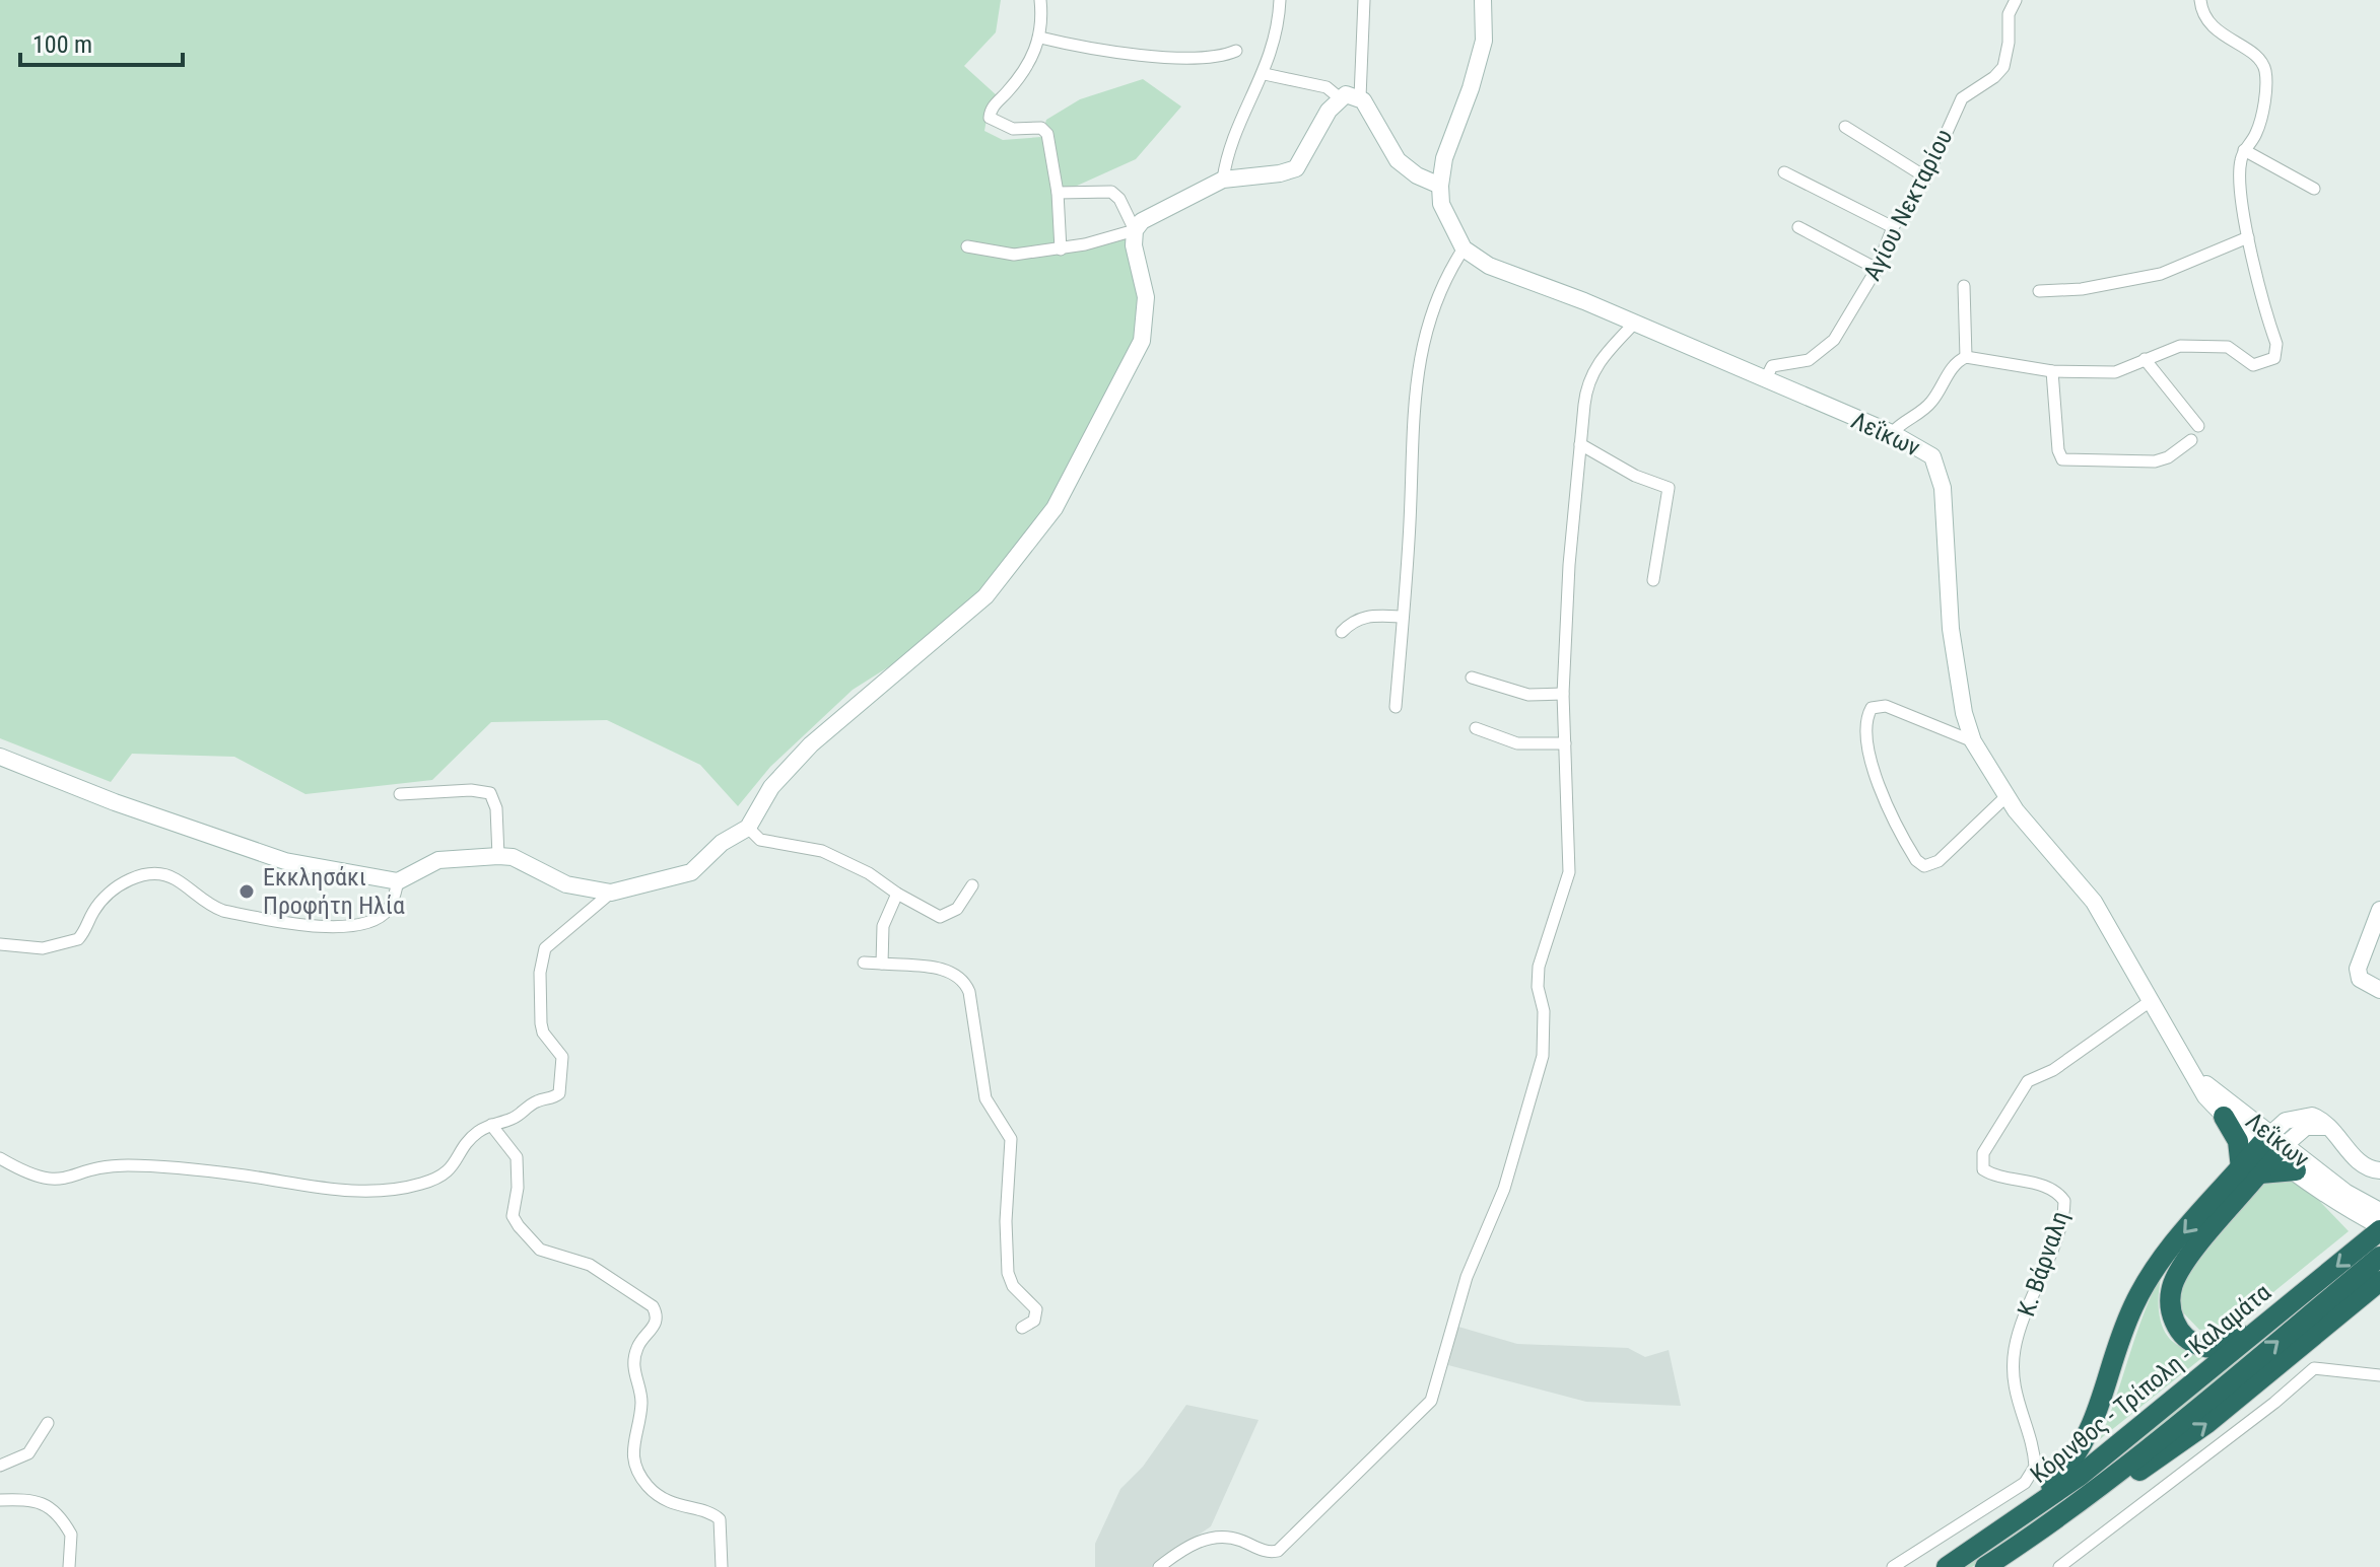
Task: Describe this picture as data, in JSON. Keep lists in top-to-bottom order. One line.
{"streets":{"highway":["Κόρινθος - Τρίπολη - Καλαμάτα"],"street":["Αγίου Νεκταρίου","Λεΐκων","Κ. Βάρναλη"]},"crossings":[["Αγίου Νεκταρίου","Λεΐκων"],["Λεΐκων","Κ. Βάρναλη"],["Λεΐκων","Κόρινθος - Τρίπολη - Καλαμάτα"]],"places":["Εκκλησάκι Προφήτη Ηλία"],"scale_bar":"100 m"}
